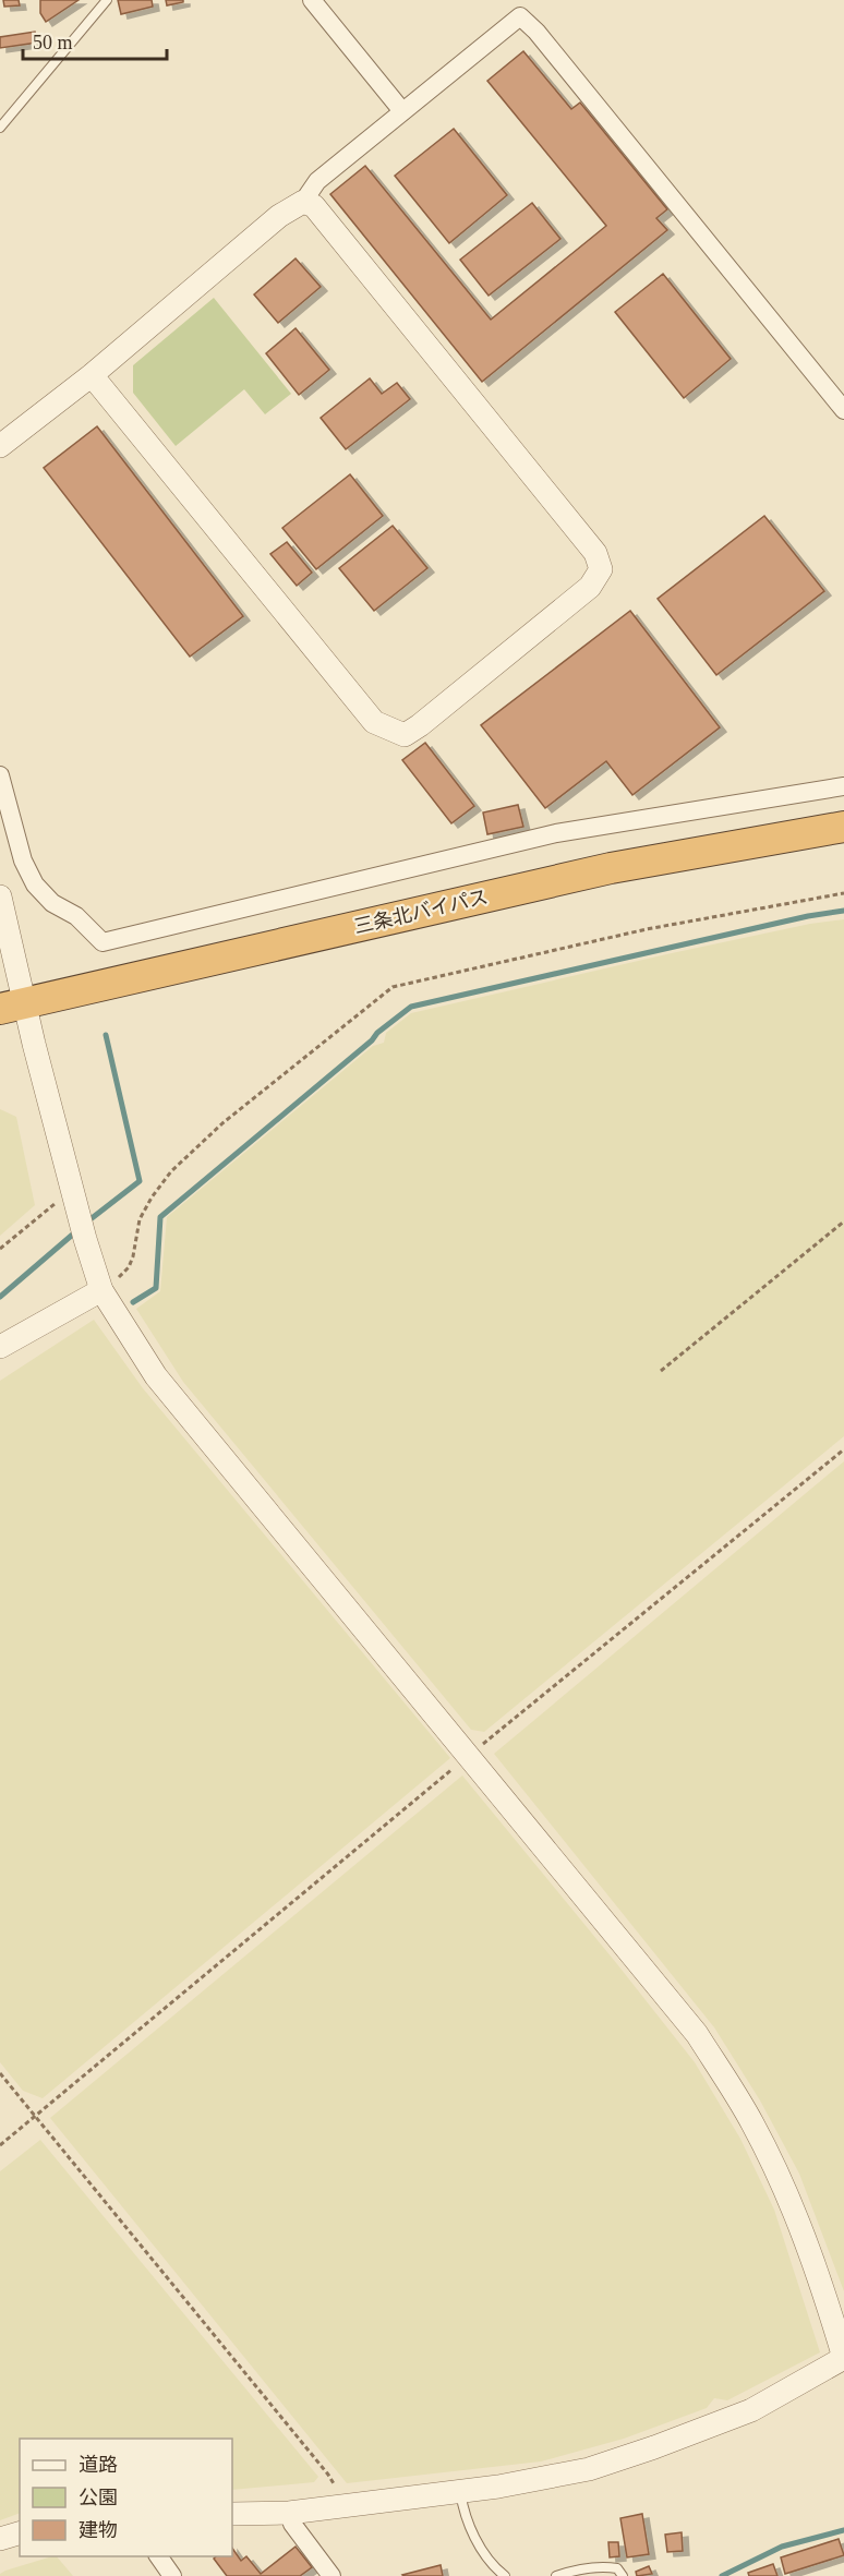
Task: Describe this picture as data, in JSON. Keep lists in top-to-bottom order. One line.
{"streets":{"highway":["三条北バイパス"]},"legend":["道路","公園","建物"],"scale_bar":"50 m"}
